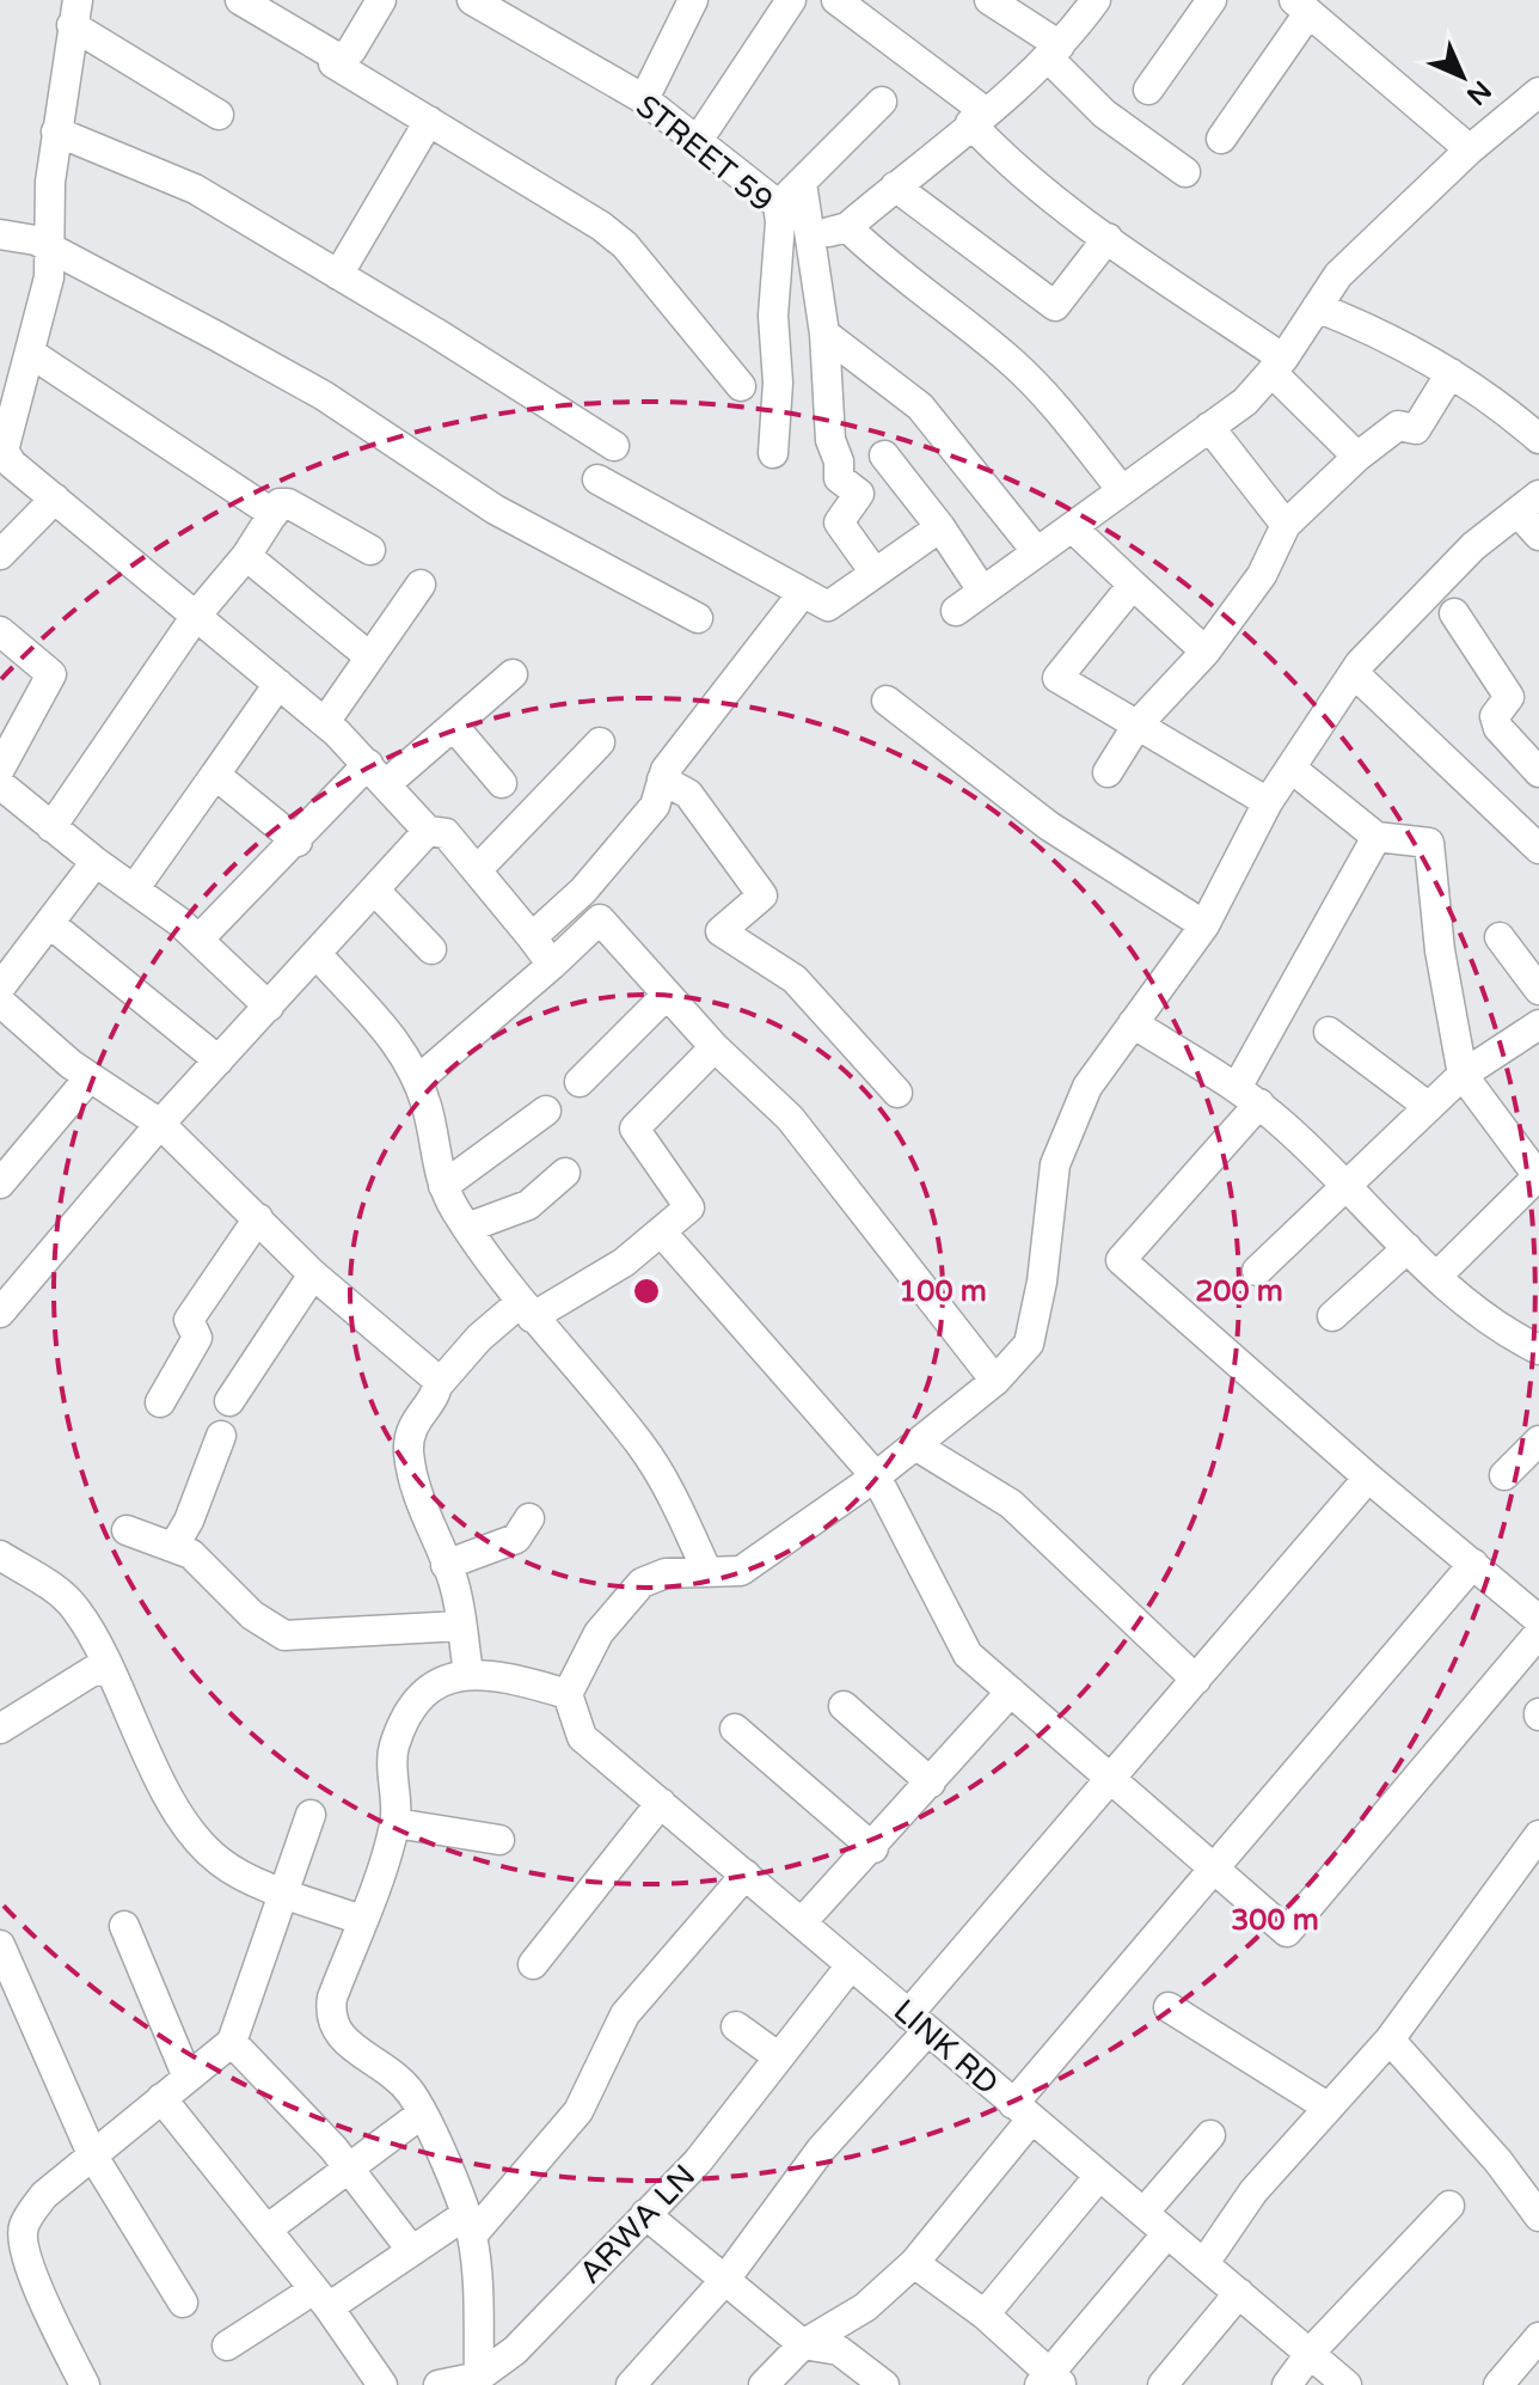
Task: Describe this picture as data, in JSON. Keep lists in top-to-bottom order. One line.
{"streets":{"street":["STREET 59","LINK RD","ARWA LN"]},"crossings":[["LINK RD","ARWA LN"]],"north":"bottom right","rings":["100 m","200 m","300 m"]}
